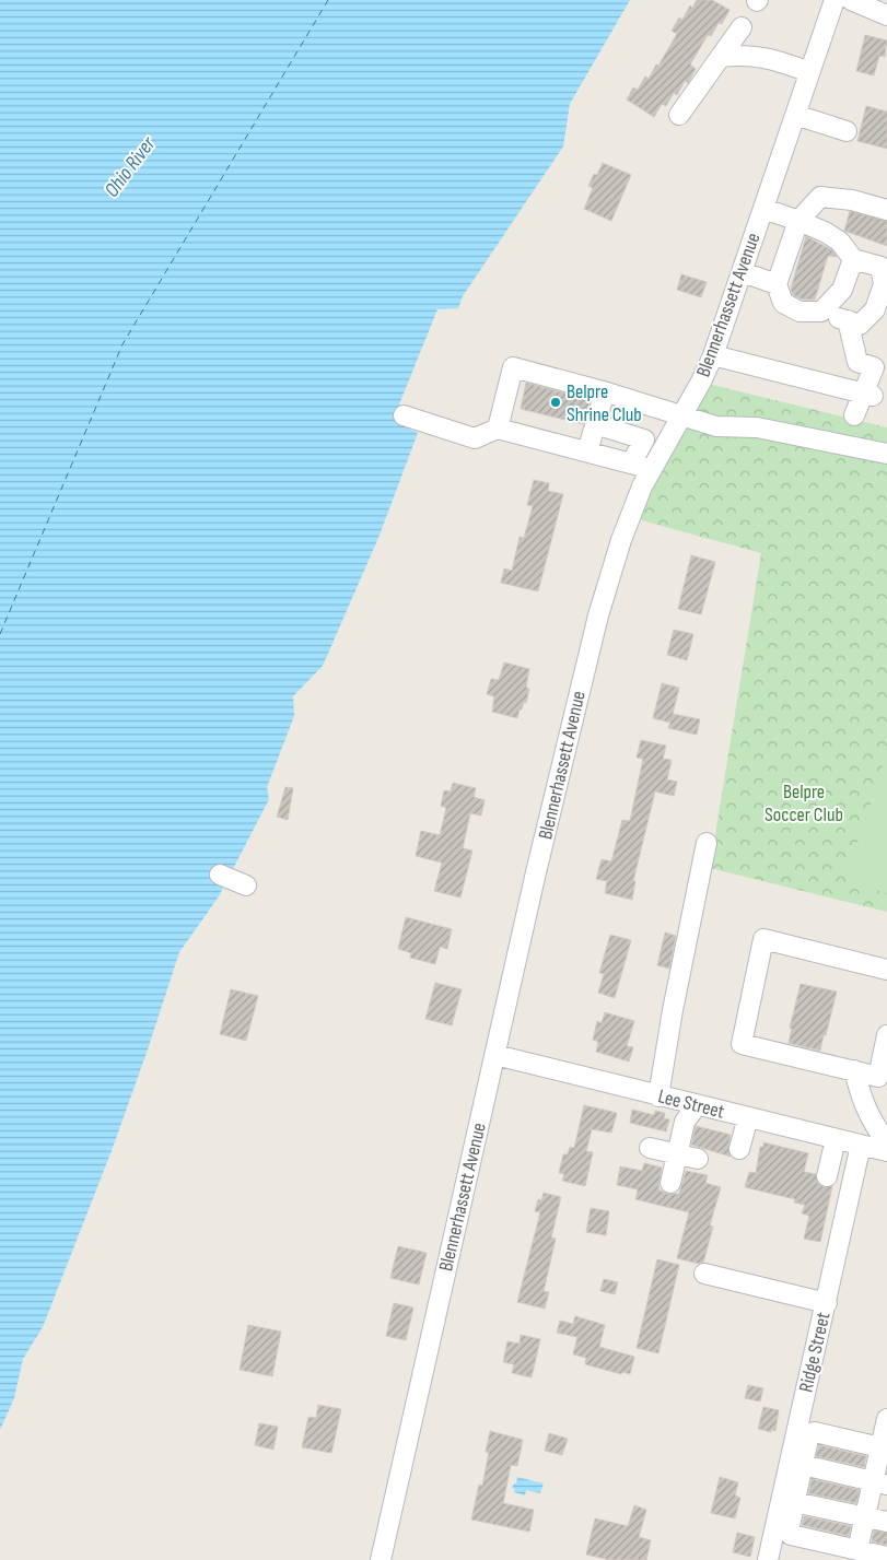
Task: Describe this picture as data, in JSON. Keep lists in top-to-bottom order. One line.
{"streets":{"street":["Blennerhassett Avenue","Lee Street","Ridge Street"]},"crossings":[["Blennerhassett Avenue","Lee Street"],["Lee Street","Ridge Street"]],"water":["Ohio River"],"parks":["Belpre Soccer Club"],"places":["Belpre Shrine Club"]}
